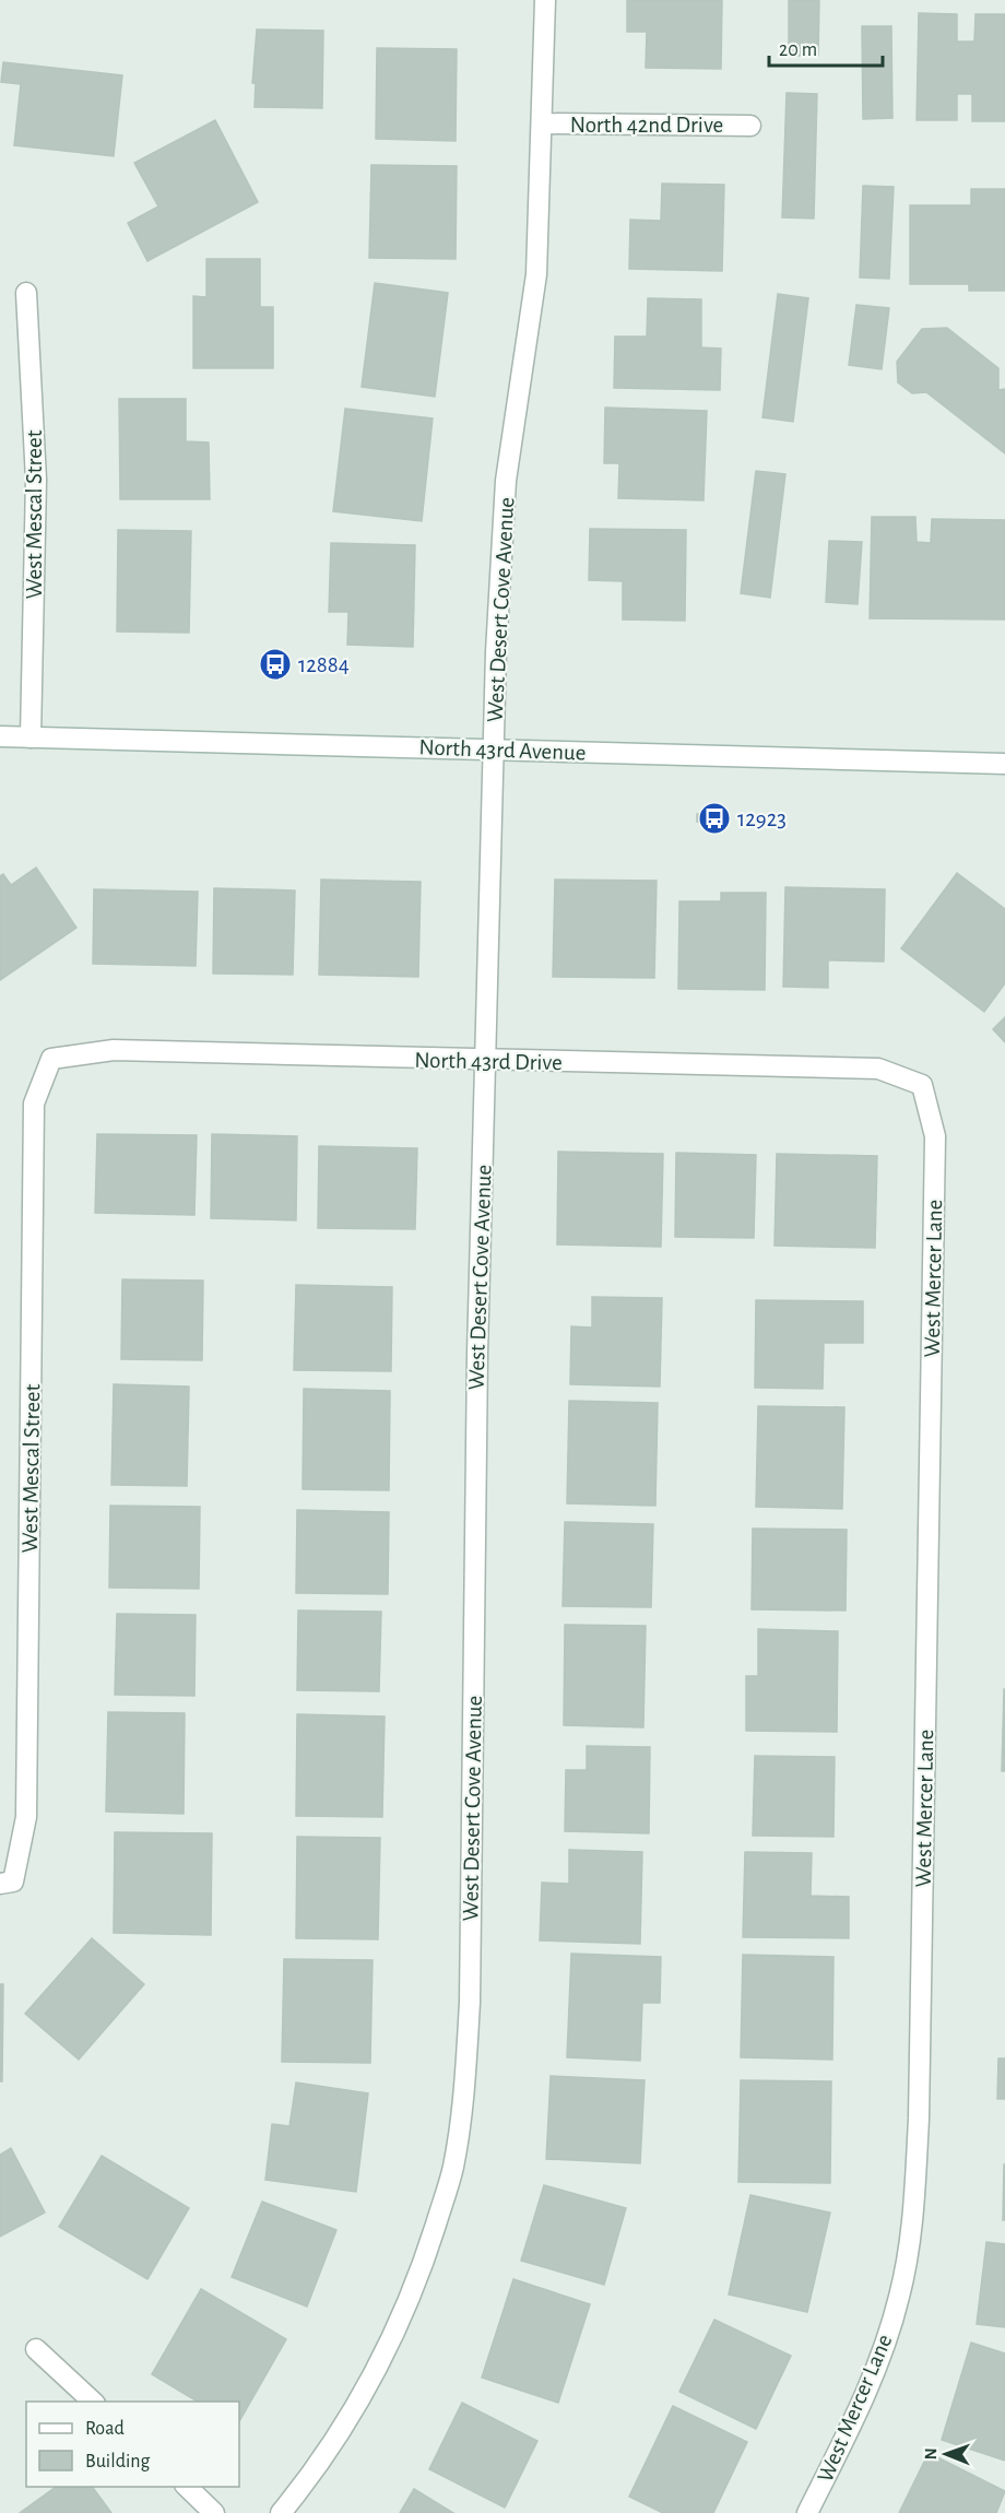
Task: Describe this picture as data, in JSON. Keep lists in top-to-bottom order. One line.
{"streets":{"street":["North 42nd Drive","West Mescal Street","West Desert Cove Avenue","North 43rd Avenue","North 43rd Drive","West Mercer Lane"]},"crossings":[["North 42nd Drive","West Desert Cove Avenue"],["West Mescal Street","North 43rd Avenue"],["West Mescal Street","North 43rd Drive"],["West Desert Cove Avenue","North 43rd Avenue"],["West Desert Cove Avenue","North 43rd Drive"],["North 43rd Drive","West Mercer Lane"]],"places":{"bus stop":["12884","12923"]},"legend":["Road","Building"],"scale_bar":"20 m","north":"left"}
